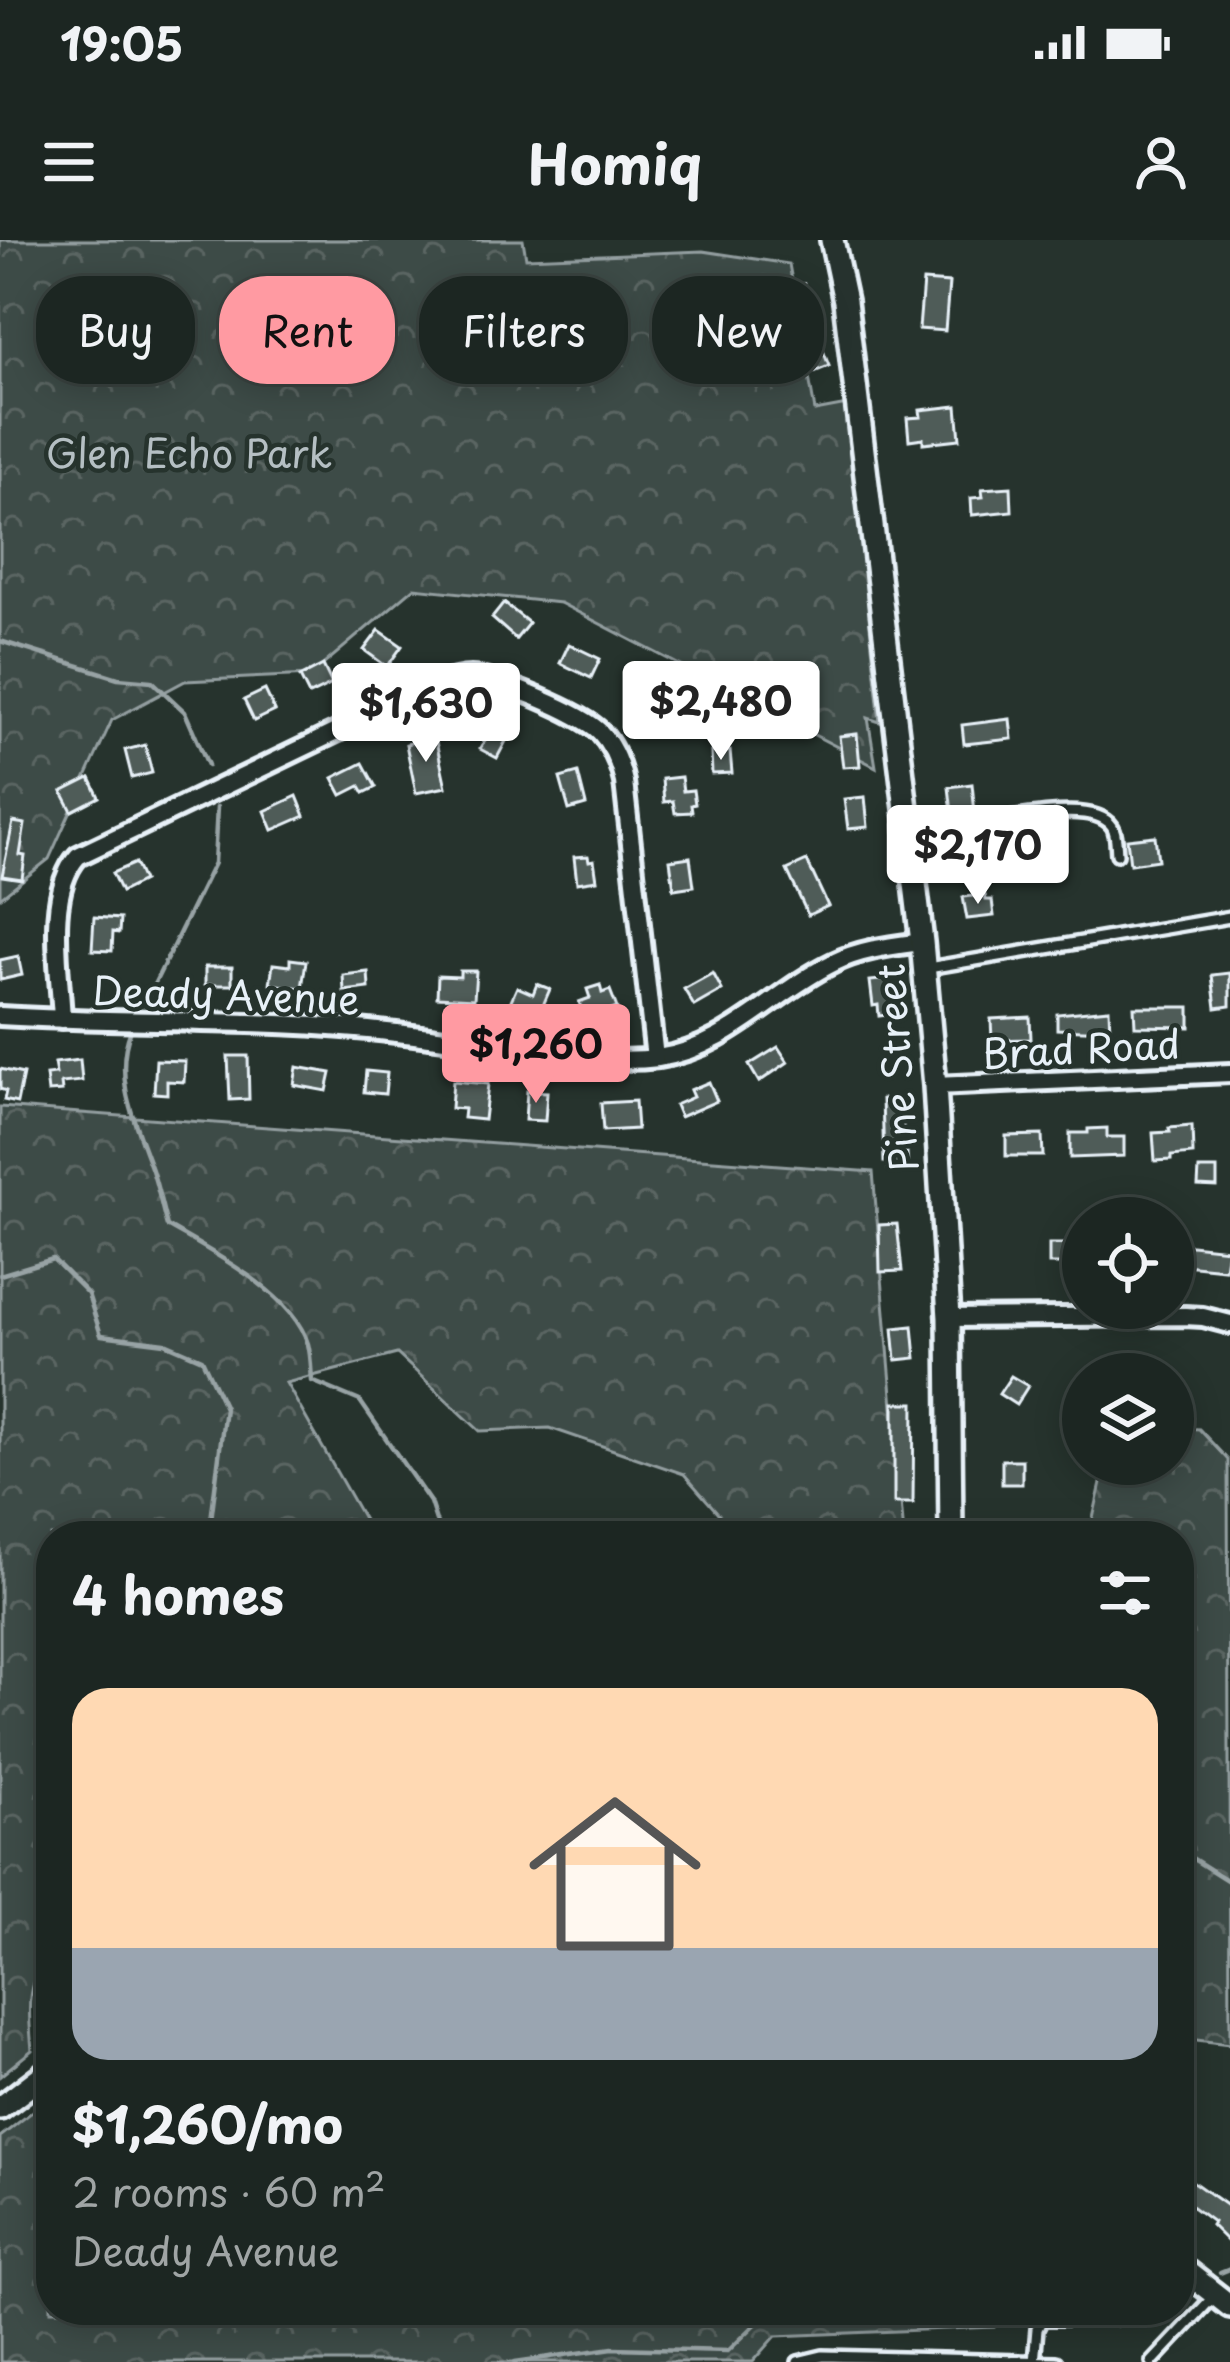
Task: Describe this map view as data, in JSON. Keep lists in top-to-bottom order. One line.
{"streets":{"street":["Deady Avenue","Brad Road","Pine Street"]},"crossings":[["Deady Avenue","Pine Street"],["Brad Road","Pine Street"]],"parks":["Glen Echo Park"],"page":{"status":"19:05","header":"Homiq","chip":["Buy","Rent","Filters","New"],"price":["$2,480","$1,630","$2,170","$1,260"],"heading":"4 homes","list":[{"name":"$1,260/mo","note":"2 rooms · 60 m² · Deady Avenue"}]}}
